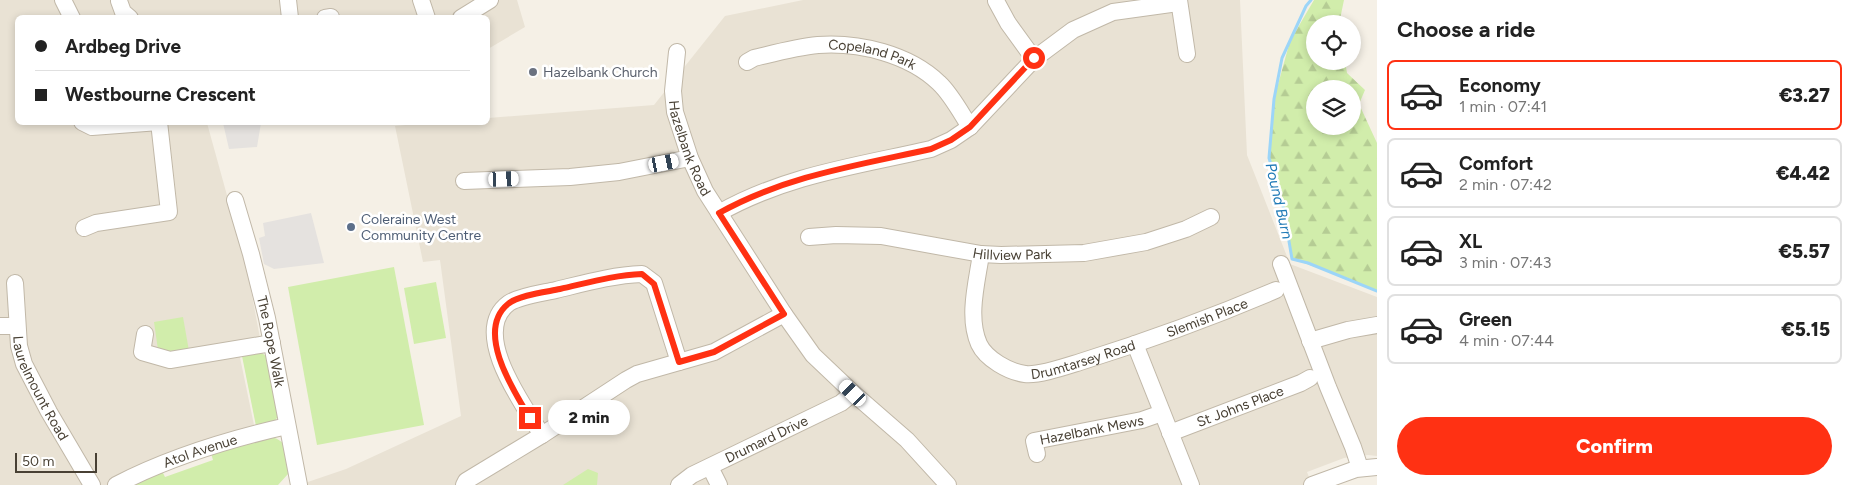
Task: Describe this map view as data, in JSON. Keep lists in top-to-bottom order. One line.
{"streets":{"street":["Copeland Park","Hazelbank Road","Hillview Park","Slemish Place","The Rope Walk","Drumtarsey Road","Laurelmount Road","St Johns Place","Hazelbank Mews","Drumard Drive","Atol Avenue"]},"crossings":[["Hazelbank Road","Drumard Drive"],["Hillview Park","Drumtarsey Road"],["Slemish Place","Drumtarsey Road"],["The Rope Walk","Atol Avenue"],["Drumtarsey Road","St Johns Place"],["Drumtarsey Road","Hazelbank Mews"]],"water":["Pound Burn"],"places":["Hazelbank Church","Coleraine West Community Centre"],"scale_bar":"50 m","page":{"heading":"Choose a ride","banner":["Ardbeg Drive","Westbourne Crescent"],"list":[{"name":"Economy","note":"1 min · 07:41","value":"€3.27"},{"name":"Comfort","note":"2 min · 07:42","value":"€4.42"},{"name":"XL","note":"3 min · 07:43","value":"€5.57"},{"name":"Green","note":"4 min · 07:44","value":"€5.15"}],"bubble":"2 min","buttons":"Confirm","scale":"50 m"}}
